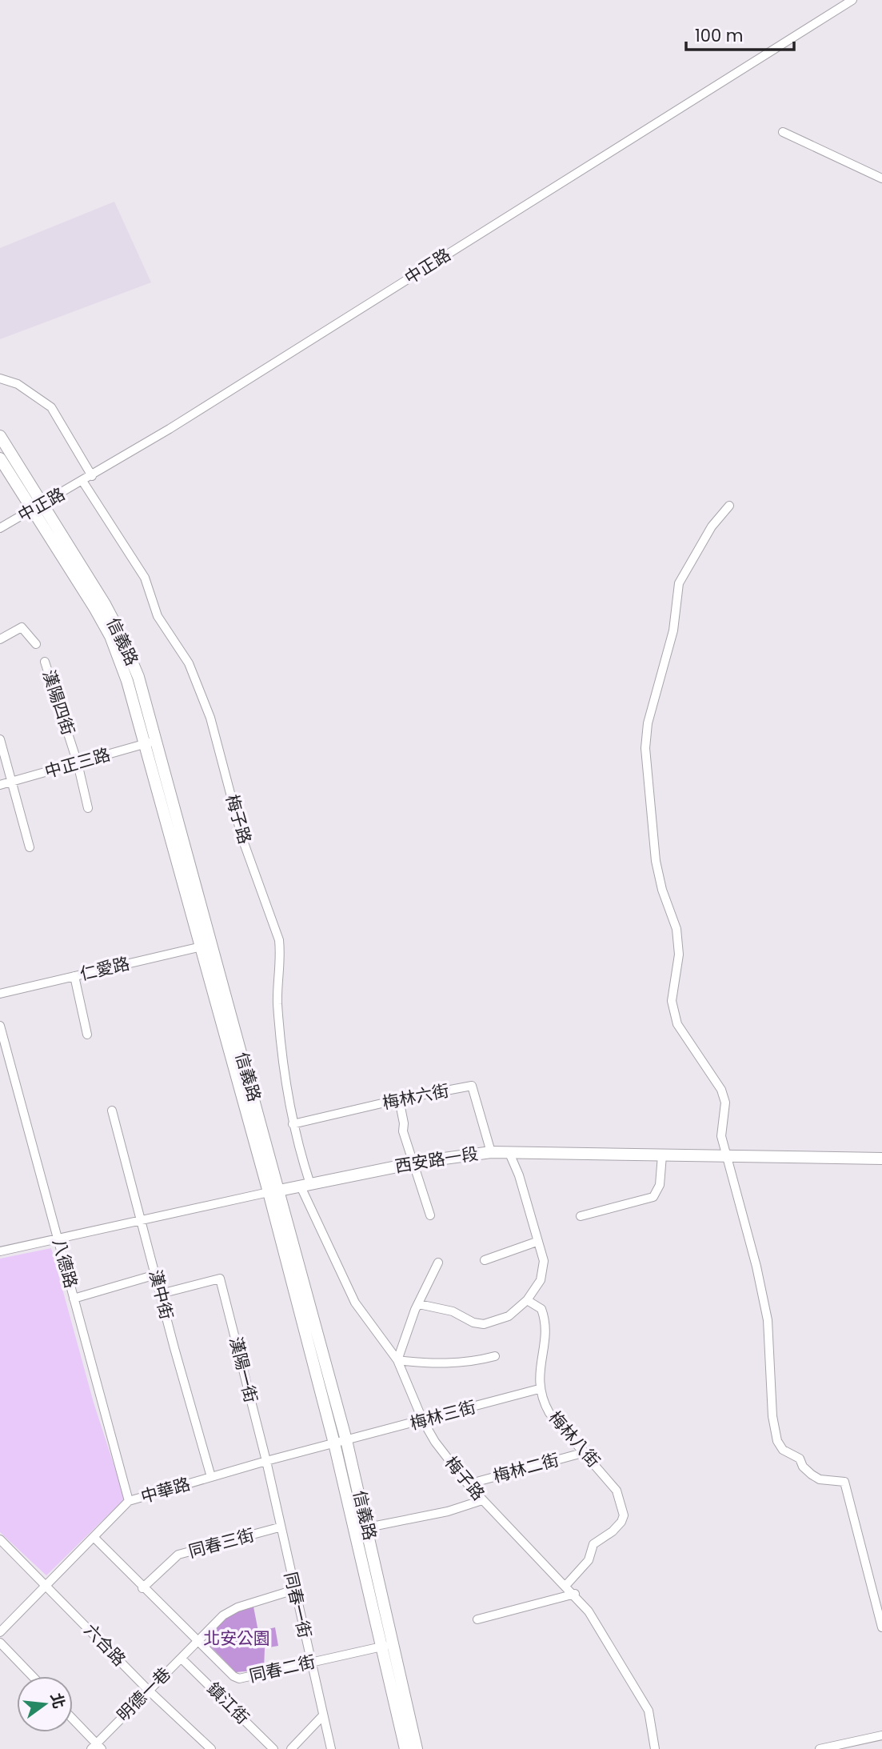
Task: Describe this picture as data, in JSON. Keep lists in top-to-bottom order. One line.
{"streets":{"main road":["信義路","西安路一段"],"street":["中正路","漢陽四街","中正三路","梅子路","仁愛路","梅林六街","八德路","漢中街","漢陽一街","梅林三街","梅林八街","梅林二街","中華路","同春三街","同春一街","六合路","同春二街","明德一巷","鎮江街"]},"crossings":[["中正路","信義路"],["中正路","梅子路"],["信義路","中正三路"],["信義路","仁愛路"],["信義路","西安路一段"],["信義路","梅林三街"],["信義路","中華路"],["信義路","同春二街"],["漢陽四街","中正三路"],["梅子路","梅林六街"],["梅子路","西安路一段"],["梅子路","梅林三街"],["梅子路","梅林八街"],["梅子路","梅林二街"],["梅林六街","西安路一段"],["西安路一段","八德路"],["西安路一段","漢中街"],["八德路","中華路"],["漢中街","漢陽一街"],["漢中街","中華路"],["漢陽一街","中華路"],["漢陽一街","同春一街"],["梅林三街","梅林八街"],["梅林三街","中華路"],["梅林八街","梅林二街"],["中華路","同春一街"],["中華路","六合路"],["中華路","同春二街"],["同春三街","同春一街"],["同春三街","同春二街"],["同春一街","同春二街"],["同春一街","明德一巷"],["六合路","明德一巷"],["同春二街","明德一巷"],["明德一巷","鎮江街"]],"parks":["北安公園"],"scale_bar":"100 m","north":"right"}
